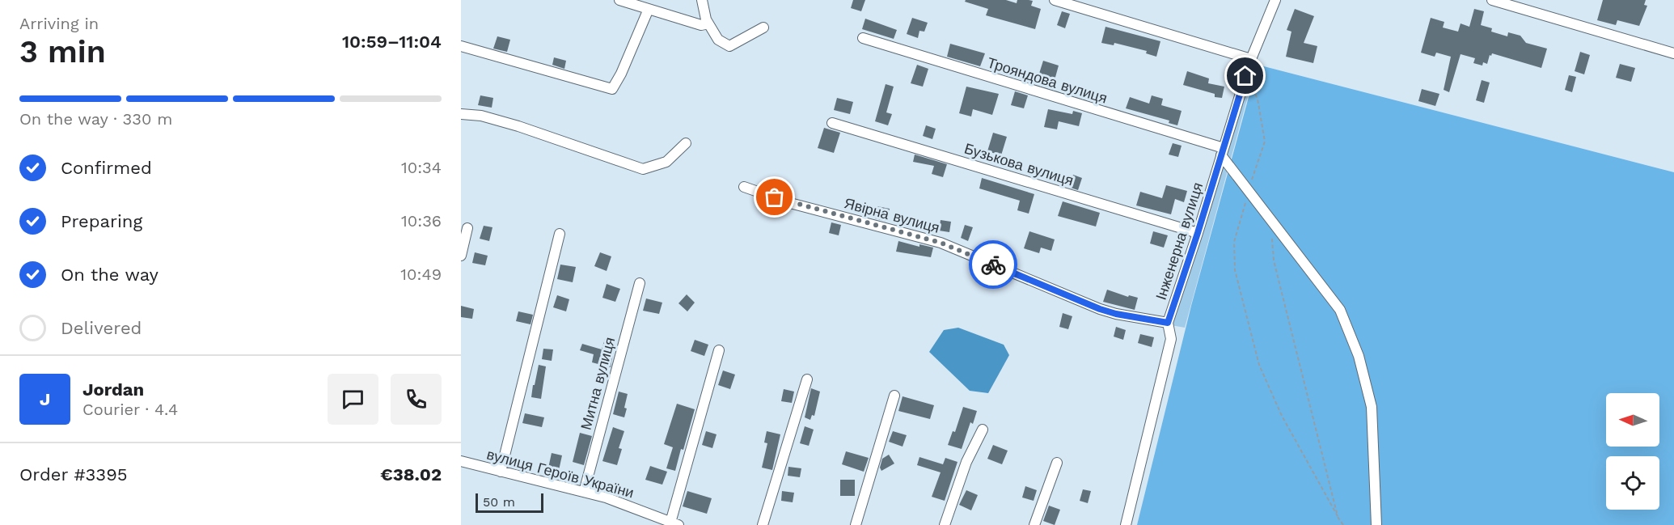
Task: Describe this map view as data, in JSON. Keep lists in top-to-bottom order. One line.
{"streets":{"street":["Трояндова вулиця","Бузькова вулиця","Явірна вулиця","Інженерна вулиця","Митна вулиця","вулиця Героїв України"]},"crossings":[["Трояндова вулиця","Інженерна вулиця"],["Бузькова вулиця","Інженерна вулиця"],["Явірна вулиця","Інженерна вулиця"],["Митна вулиця","вулиця Героїв України"]],"scale_bar":"50 m","north":"left","page":{"heading":["3 min","Arriving in","10:59–11:04"],"panel":["Jordan","Courier · 4.4","Order #3395","€38.02"],"bar":"On the way · 330 m","list":[["Confirmed","10:34"],["Preparing","10:36"],["On the way","10:49"],"Delivered"],"round":"J","scale":"50 m"}}
